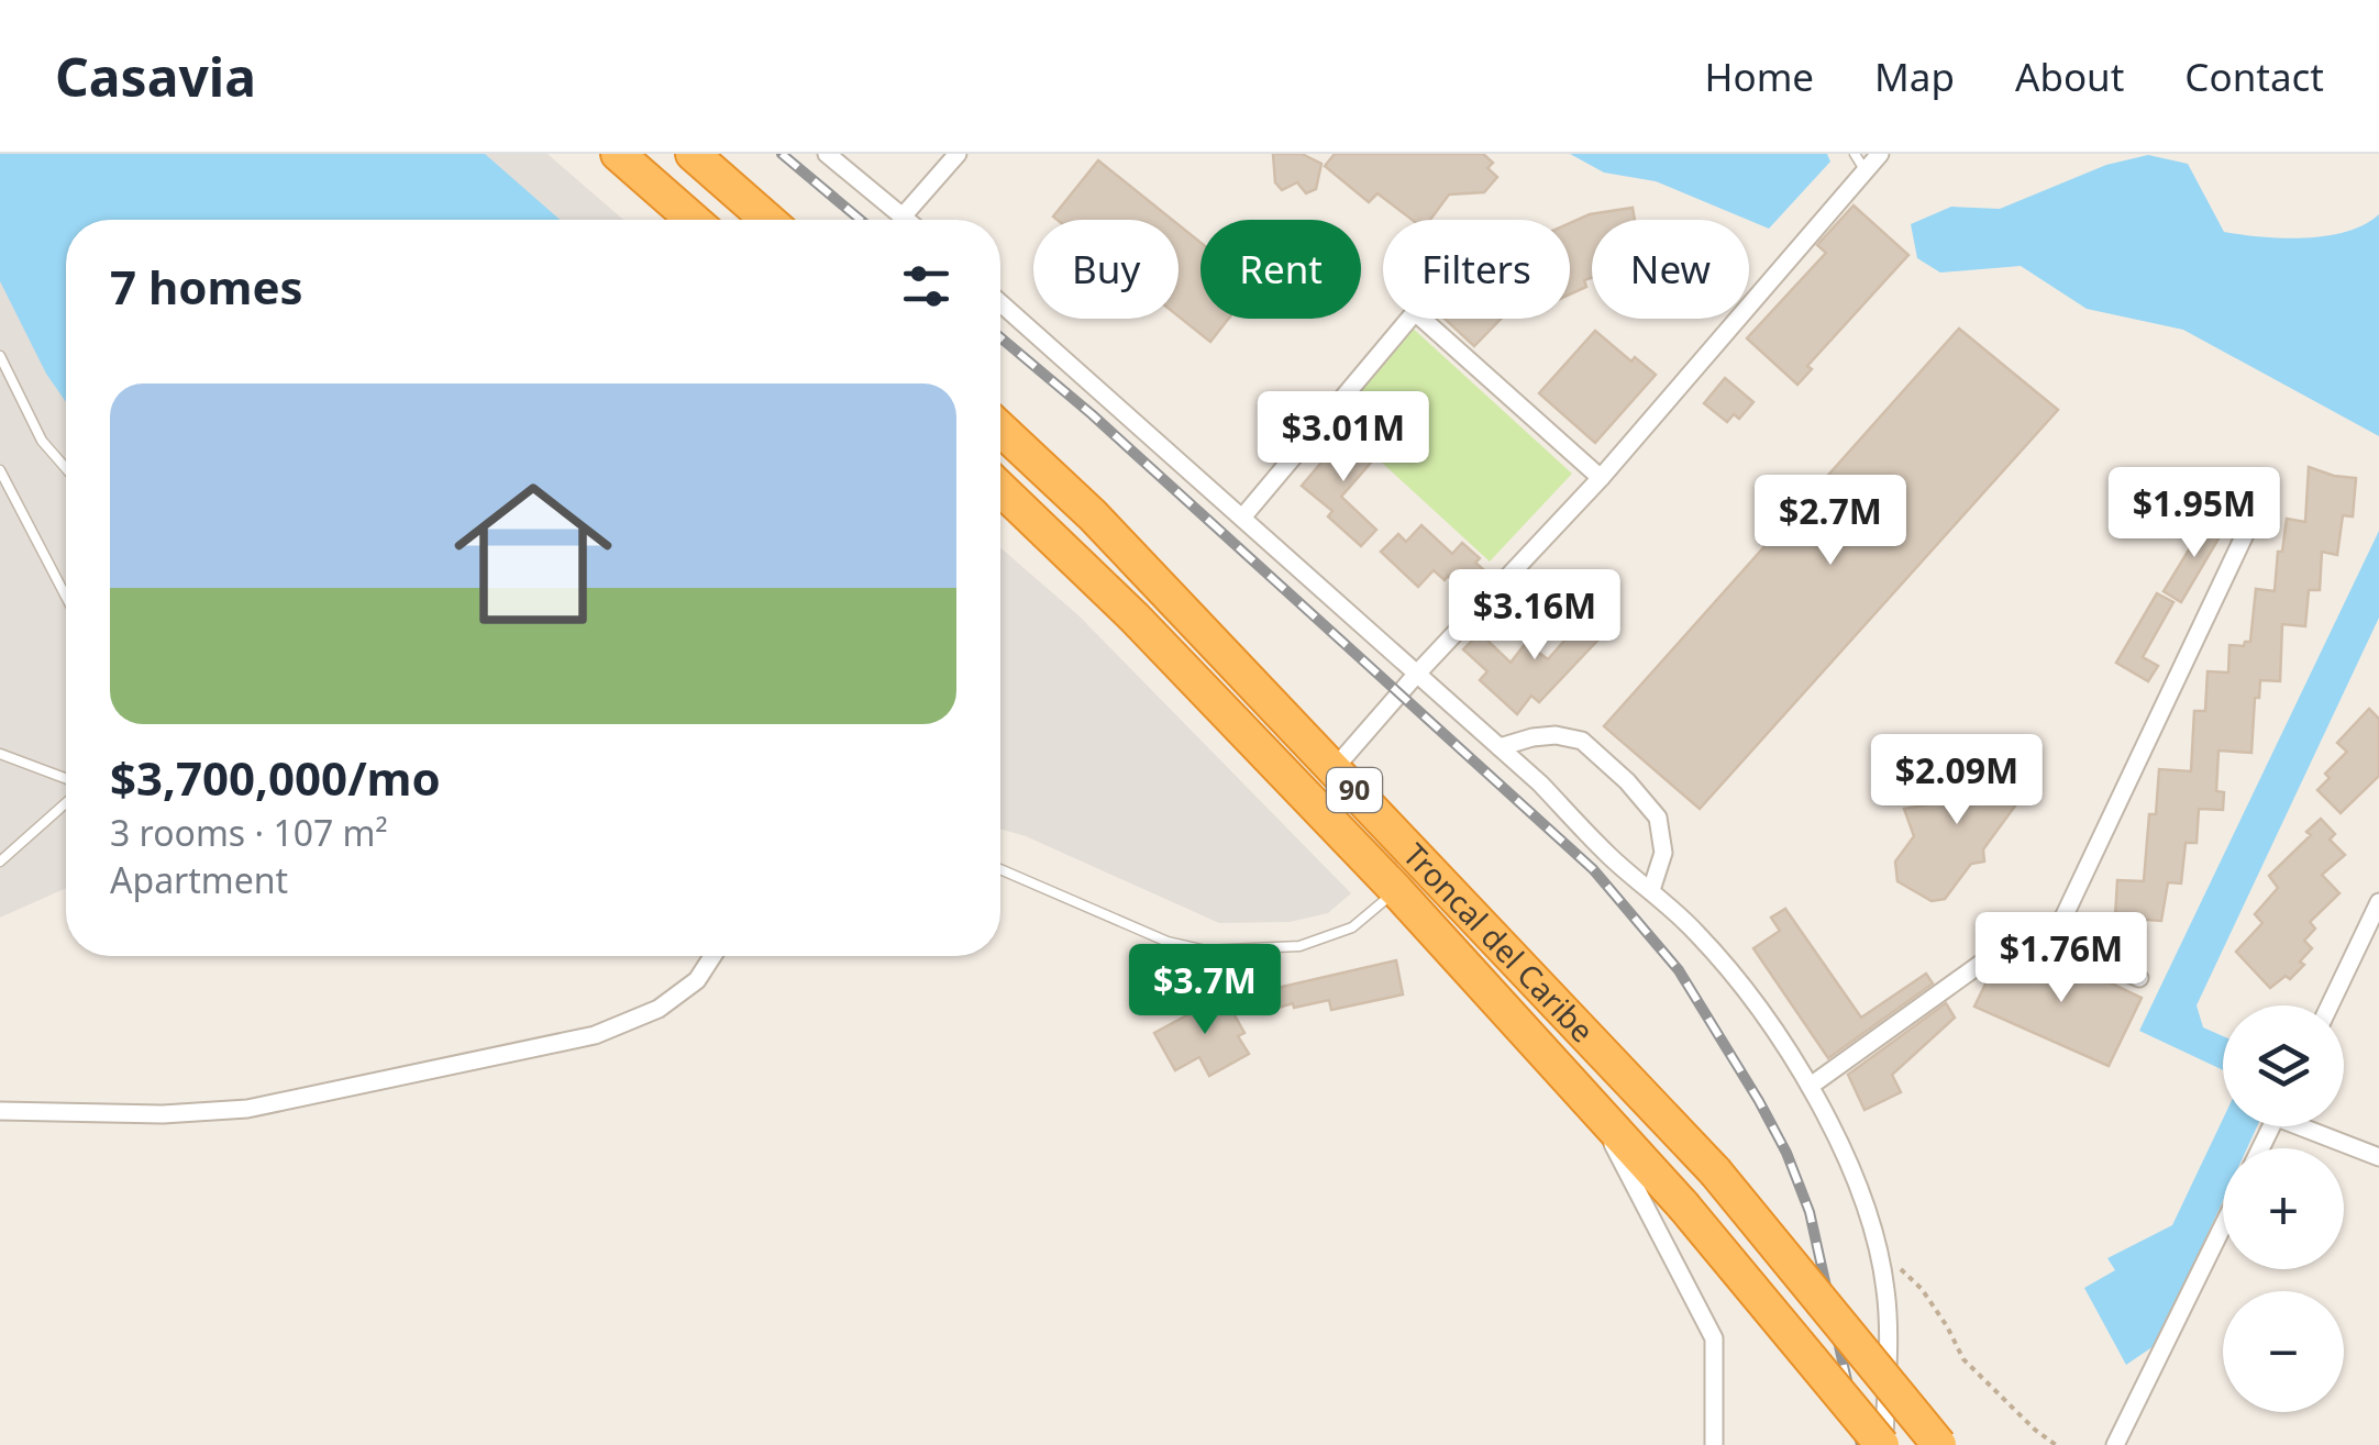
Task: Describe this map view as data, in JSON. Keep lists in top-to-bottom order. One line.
{"streets":{"highway":["90","Troncal del Caribe"]},"page":{"header":"Casavia","nav":["Home","Map","About","Contact"],"chip":["Buy","Rent","Filters","New"],"heading":"7 homes","list":[{"name":"$3,700,000/mo","note":"3 rooms · 107 m² · Apartment"}],"price":["$3.01M","$1.95M","$2.7M","$3.16M","$2.09M","$1.76M","$3.7M"],"map_buttons":["+","−"]}}
